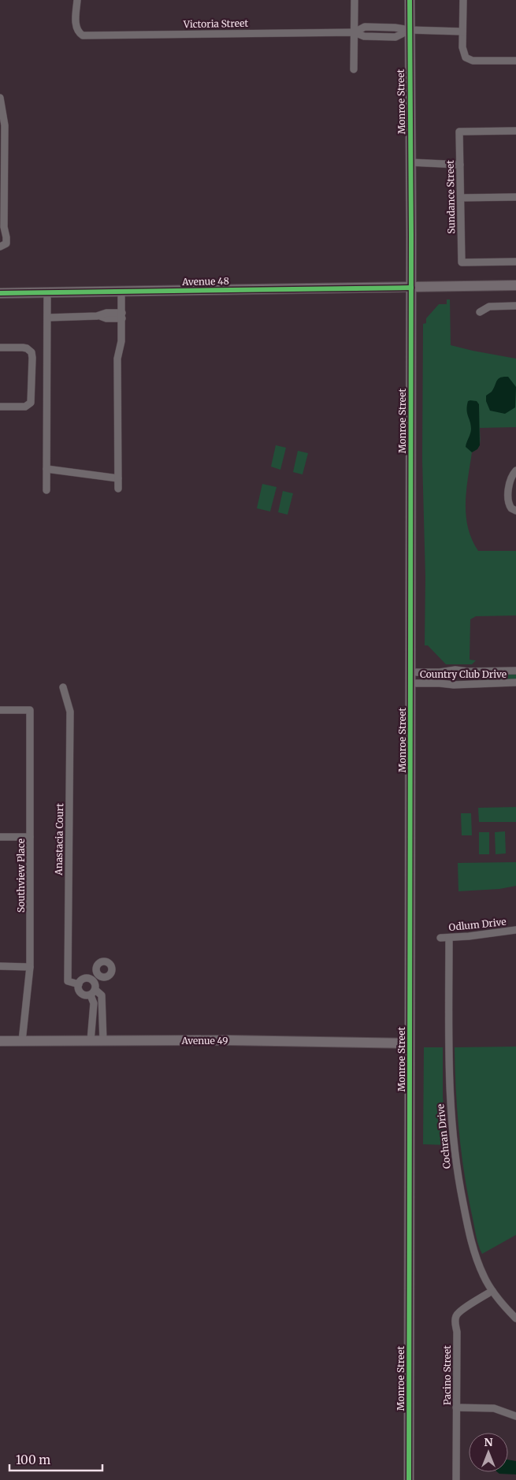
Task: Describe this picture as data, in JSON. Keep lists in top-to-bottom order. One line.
{"streets":{"main road":["Monroe Street","Avenue 48","Avenue 49"],"street":["Victoria Street","Sundance Street","Country Club Drive","Anastacia Court","Southview Place","Odlum Drive","Cochran Drive","Pacino Street"]},"crossings":[["Victoria Street","Monroe Street"],["Monroe Street","Avenue 48"],["Monroe Street","Country Club Drive"],["Monroe Street","Avenue 49"],["Southview Place","Avenue 49"],["Odlum Drive","Cochran Drive"],["Cochran Drive","Pacino Street"]],"scale_bar":"100 m","north":"top"}
